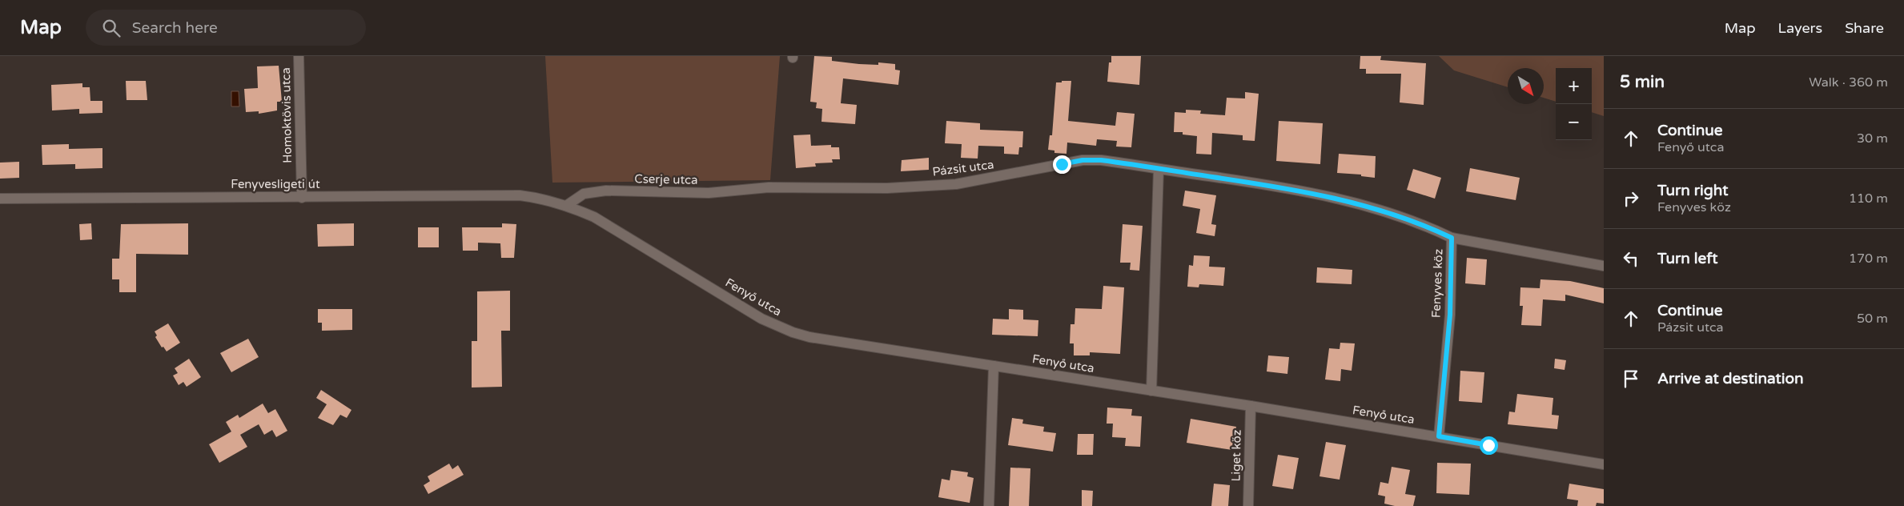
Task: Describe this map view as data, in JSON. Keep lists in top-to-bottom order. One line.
{"streets":{"street":["Homoktövis utca","Pázsit utca","Cserje utca","Fenyvesligeti út","Fenyves köz","Fenyő utca","Liget köz"]},"crossings":[["Homoktövis utca","Fenyvesligeti út"],["Pázsit utca","Cserje utca"],["Pázsit utca","Fenyves köz"],["Cserje utca","Fenyő utca"],["Fenyvesligeti út","Fenyő utca"],["Fenyves köz","Fenyő utca"],["Fenyő utca","Liget köz"]],"north":"bottom right","page":{"header":"Map","search":"Search here","nav":["Map","Layers","Share"],"heading":["5 min","Walk · 360 m"],"map_buttons":["+","−"],"list":[["Continue","Fenyő utca","30 m"],["Turn right","Fenyves köz","110 m"],["Turn left","170 m"],["Continue","Pázsit utca","50 m"],"Arrive at destination"]}}
